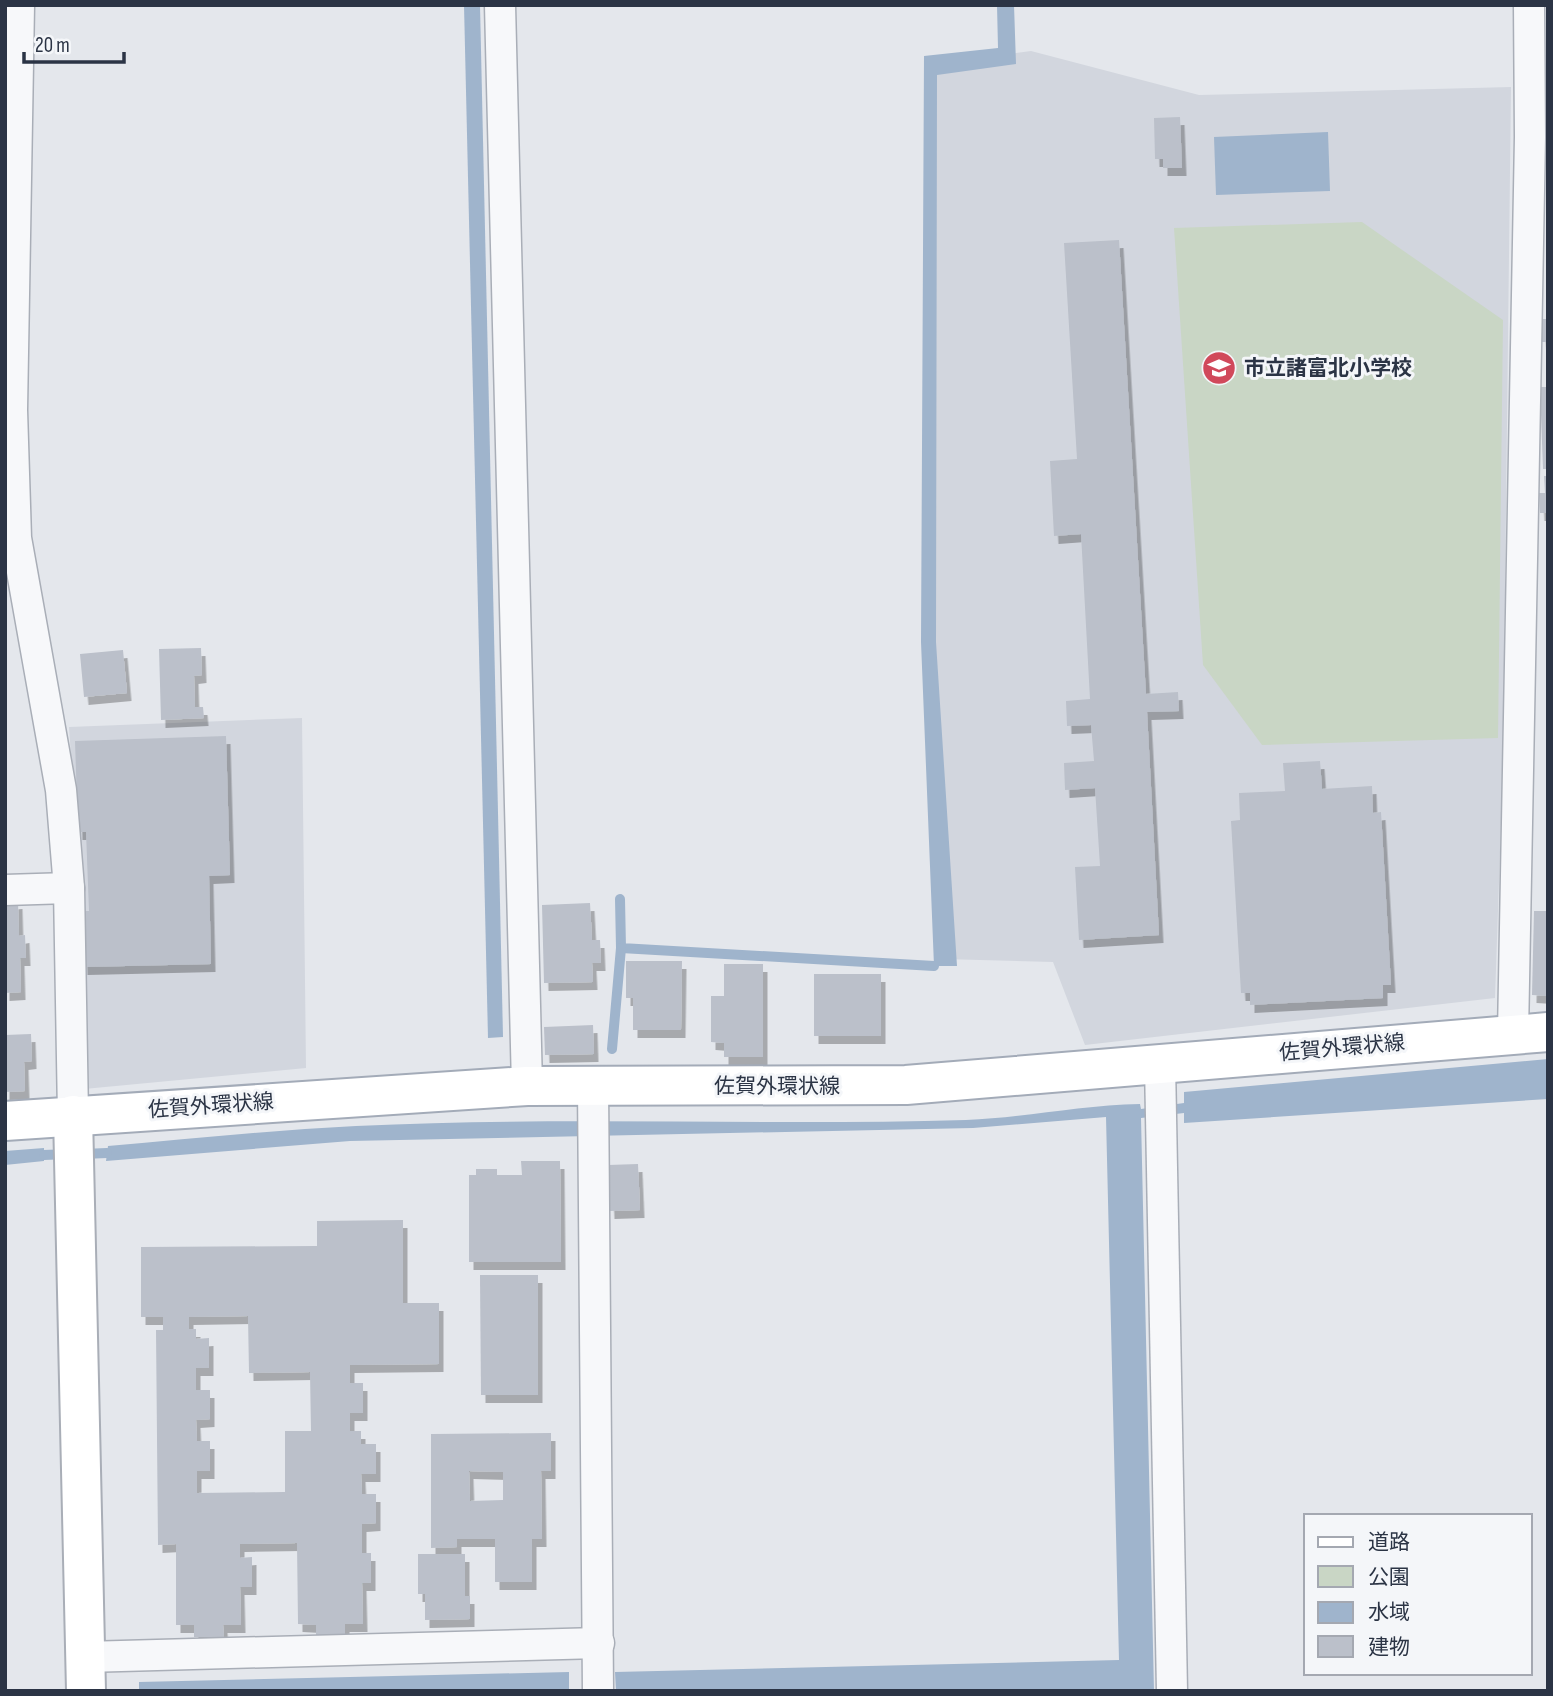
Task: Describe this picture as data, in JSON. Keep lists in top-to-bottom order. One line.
{"streets":{"main road":["佐賀外環状線"]},"places":{"school or university":["市立諸富北小学校"]},"legend":["道路","公園","水域","建物"],"scale_bar":"20 m"}
